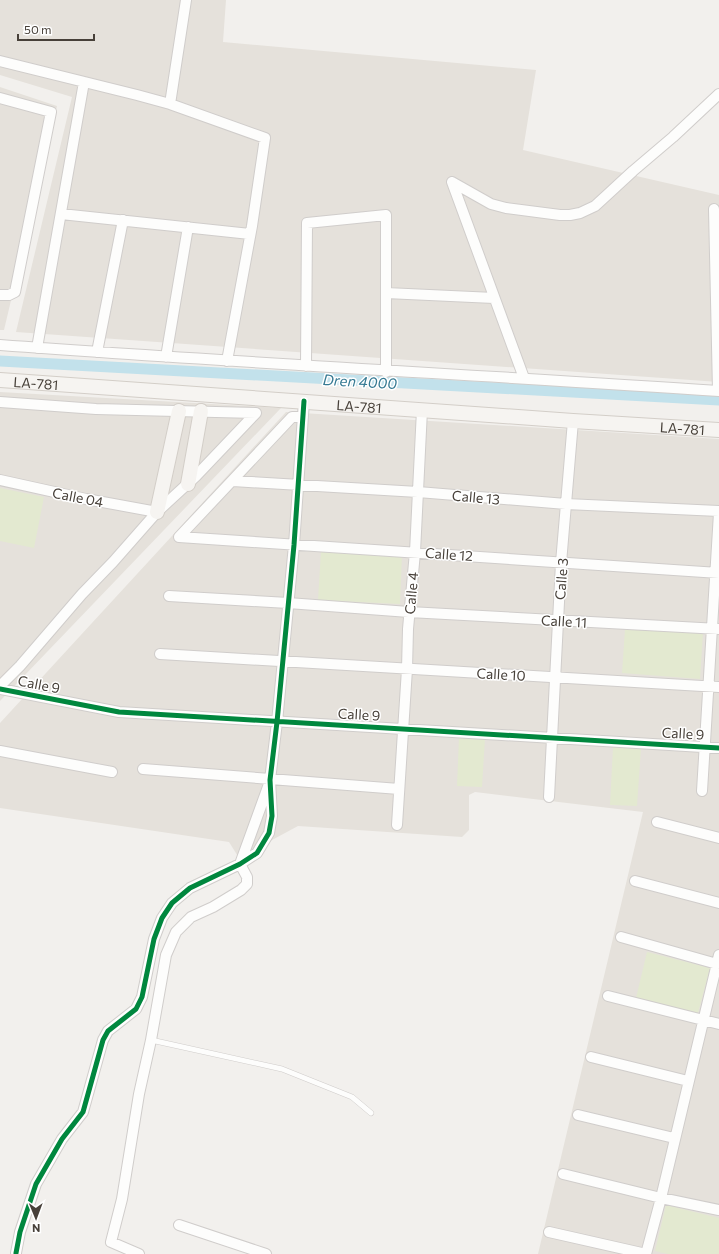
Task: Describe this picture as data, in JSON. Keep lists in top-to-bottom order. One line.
{"streets":{"street":["LA-781","Calle 04","Calle 13","Calle 12","Calle 3","Calle 4","Calle 11","Calle 10","Calle 9"]},"crossings":[["LA-781","Calle 3"],["LA-781","Calle 4"],["Calle 13","Calle 12"],["Calle 13","Calle 3"],["Calle 13","Calle 4"],["Calle 12","Calle 3"],["Calle 12","Calle 4"],["Calle 3","Calle 11"],["Calle 3","Calle 10"],["Calle 3","Calle 9"],["Calle 4","Calle 11"],["Calle 4","Calle 10"],["Calle 4","Calle 9"]],"water":["Dren 4000"],"scale_bar":"50 m","north":"bottom"}
